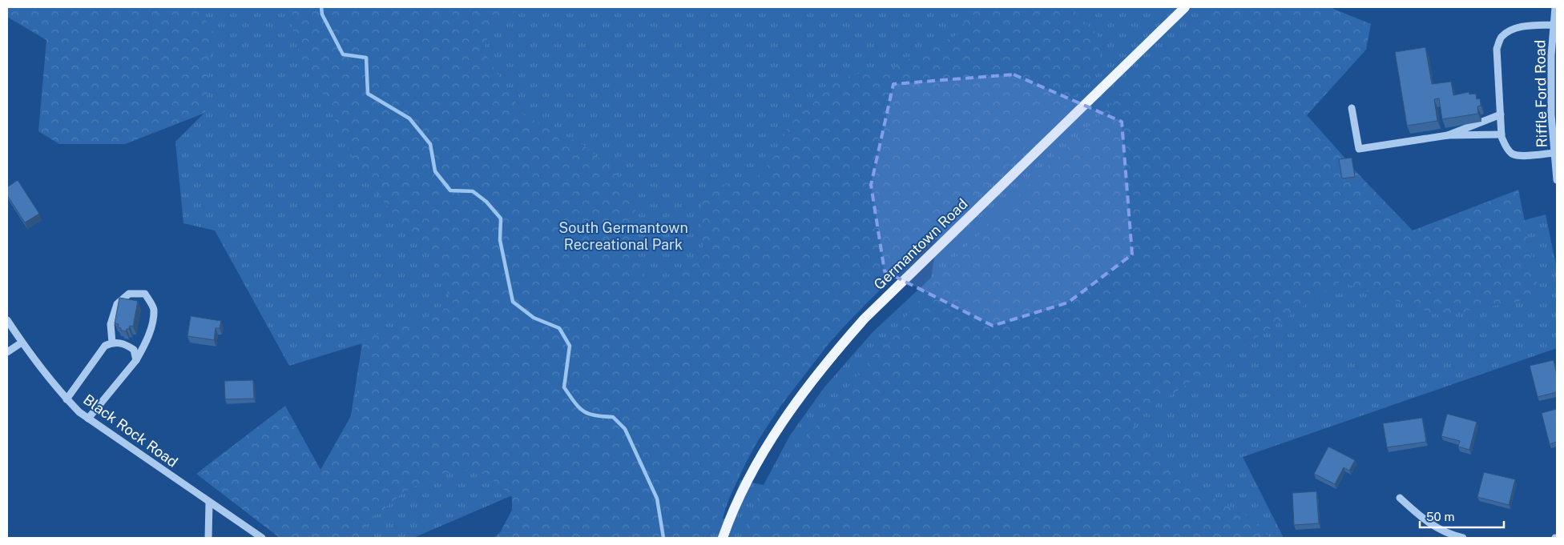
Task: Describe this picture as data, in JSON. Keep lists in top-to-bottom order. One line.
{"streets":{"main road":["Germantown Road"],"street":["Riffle Ford Road","Black Rock Road"]},"parks":["South Germantown Recreational Park"],"scale_bar":"50 m"}
